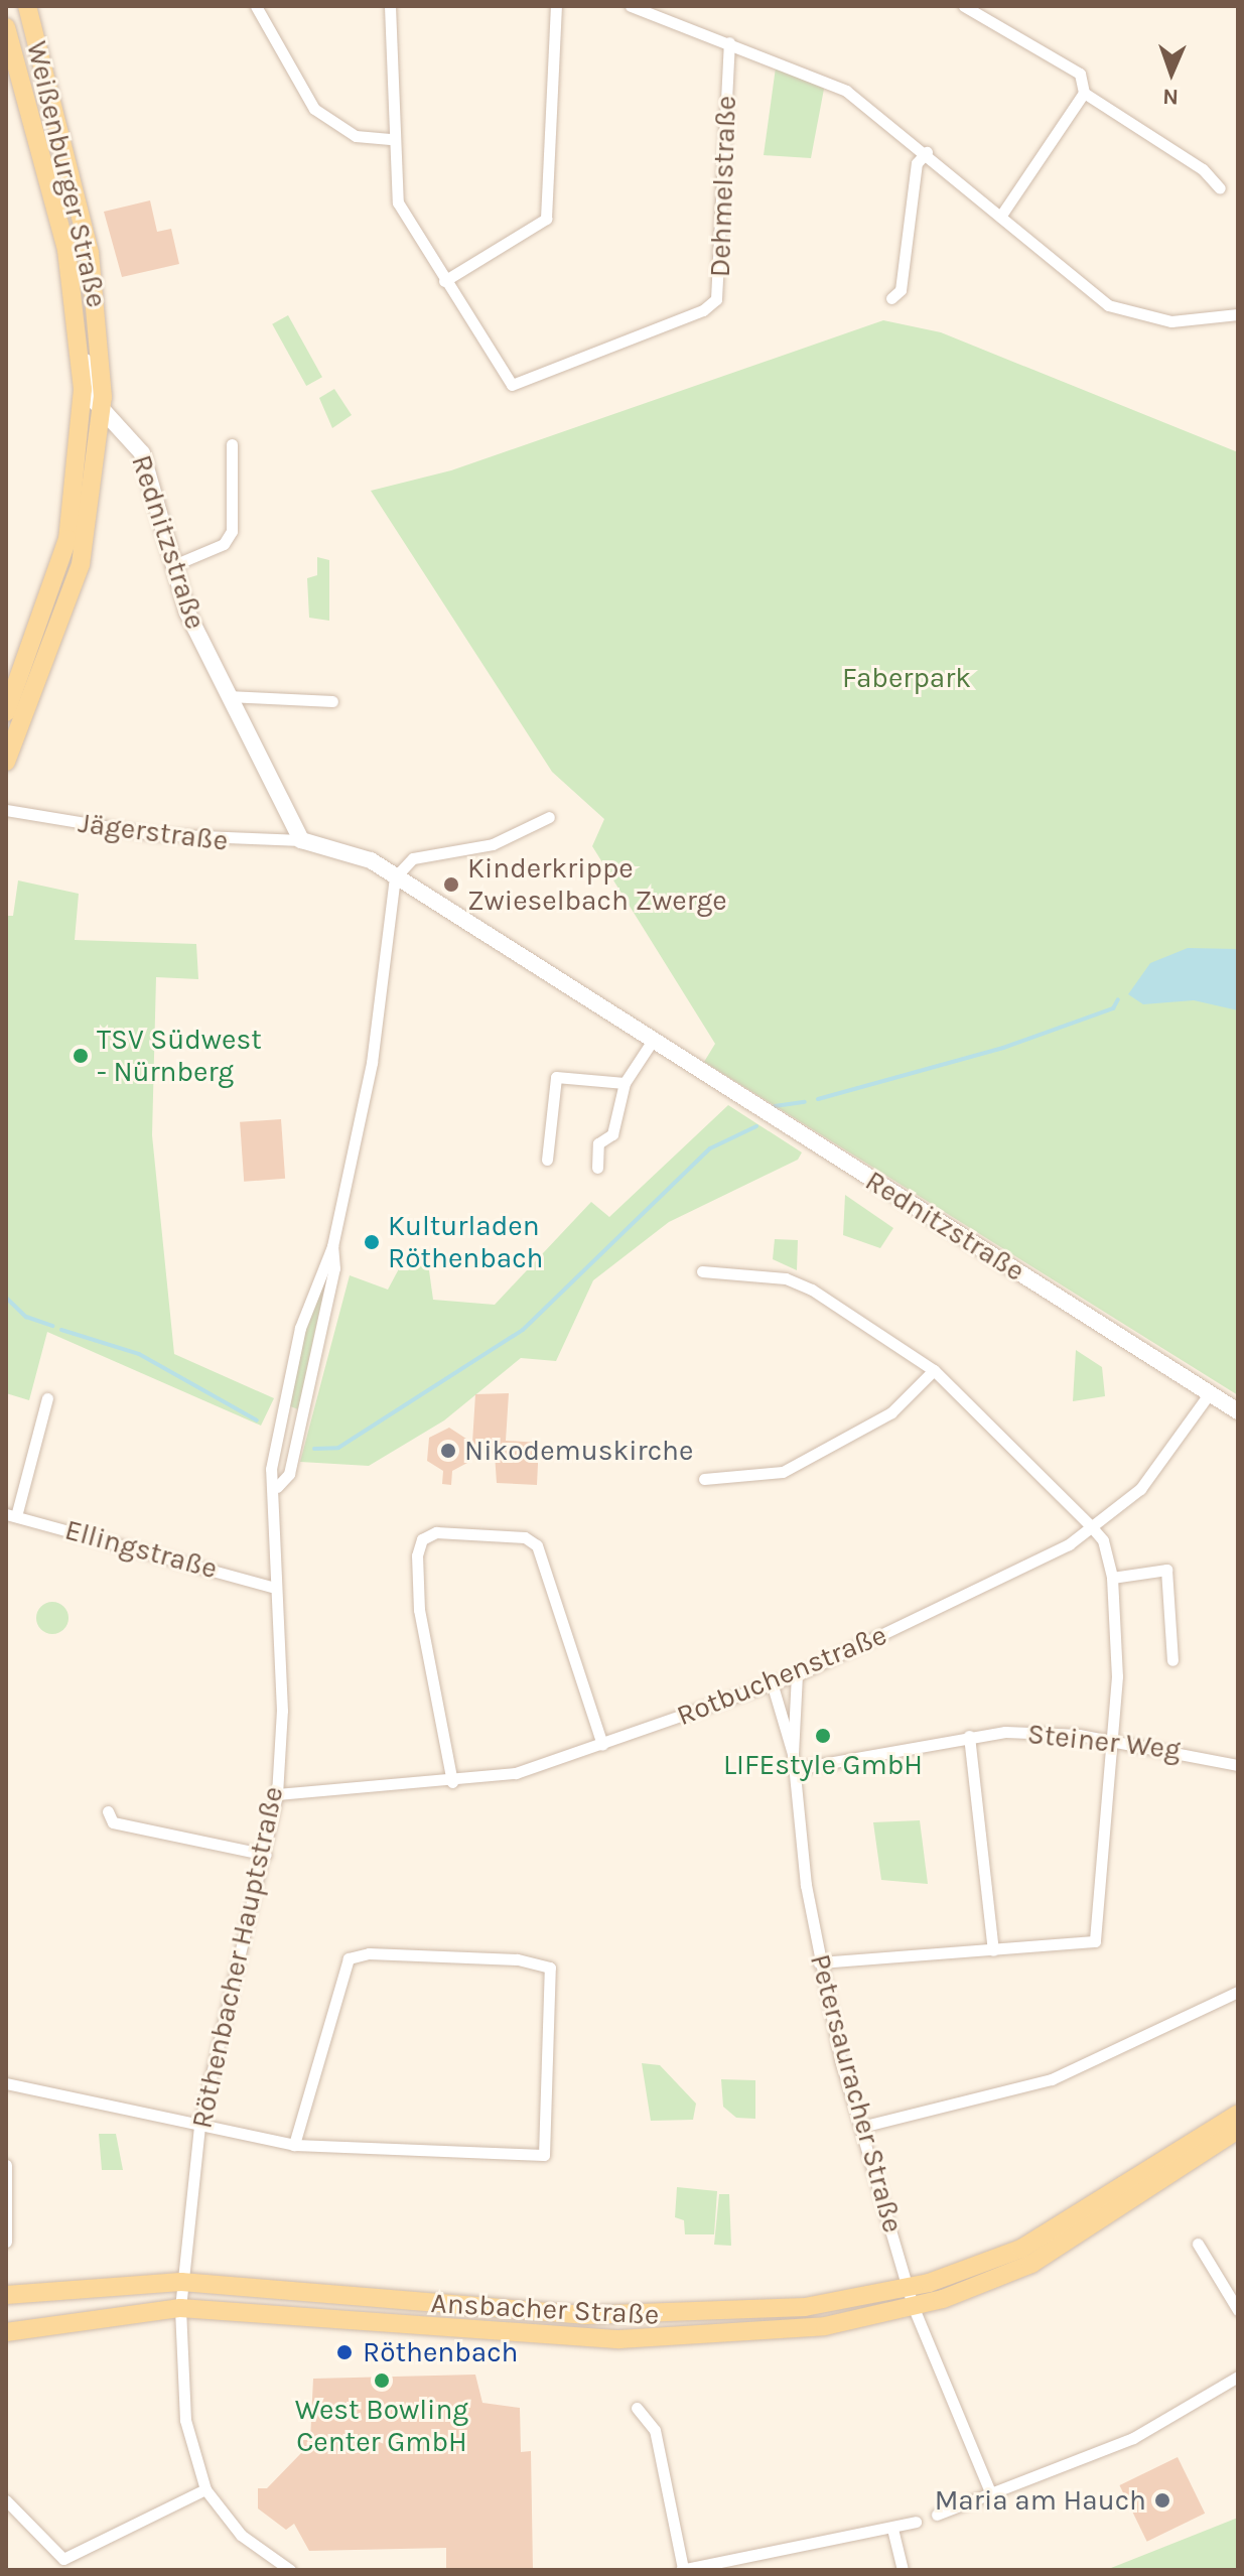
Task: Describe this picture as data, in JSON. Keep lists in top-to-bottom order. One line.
{"streets":{"main road":["Weißenburger Straße","Rednitzstraße","Ansbacher Straße"],"street":["Dehmelstraße","Jägerstraße","Ellingstraße","Rotbuchenstraße","Steiner Weg","Röthenbacher Hauptstraße","Petersauracher Straße"]},"crossings":[["Weißenburger Straße","Rednitzstraße"],["Rednitzstraße","Jägerstraße"],["Rednitzstraße","Rotbuchenstraße"],["Rednitzstraße","Röthenbacher Hauptstraße"],["Ellingstraße","Röthenbacher Hauptstraße"],["Rotbuchenstraße","Röthenbacher Hauptstraße"],["Rotbuchenstraße","Petersauracher Straße"],["Steiner Weg","Petersauracher Straße"],["Röthenbacher Hauptstraße","Ansbacher Straße"],["Petersauracher Straße","Ansbacher Straße"]],"parks":["Faberpark"],"places":["Kinderkrippe Zwieselbach Zwerge","TSV Südwest - Nürnberg","Kulturladen Röthenbach","Nikodemuskirche","LIFEstyle GmbH","Röthenbach","West Bowling Center GmbH","Maria am Hauch"],"north":"bottom"}
